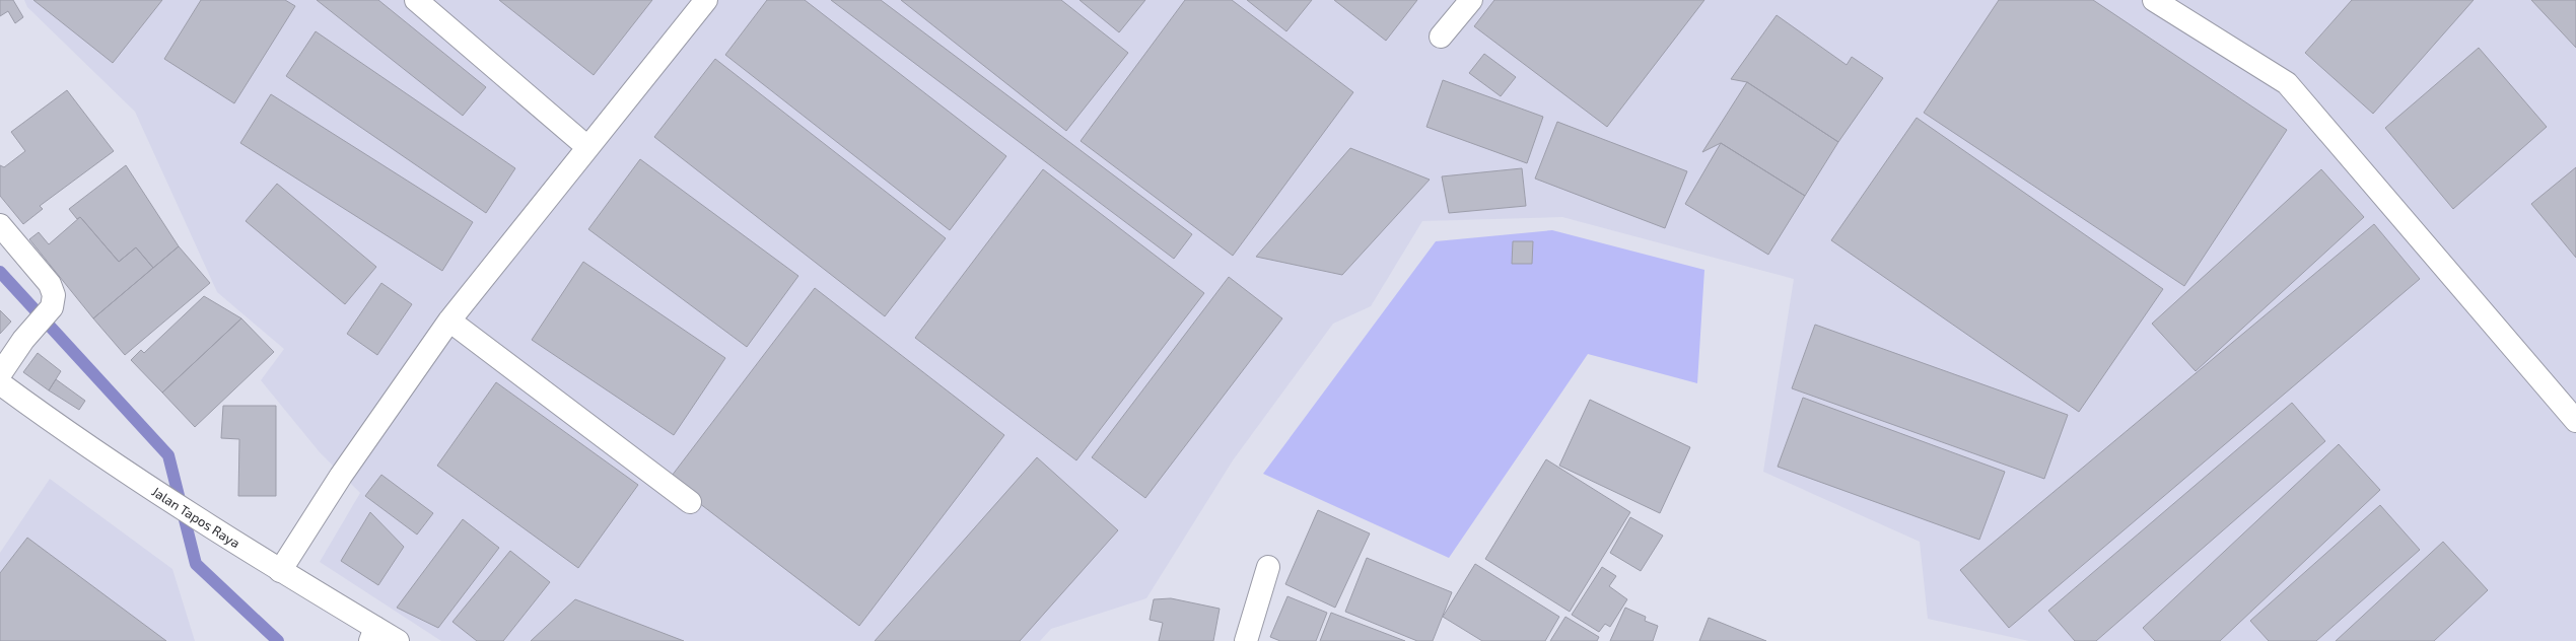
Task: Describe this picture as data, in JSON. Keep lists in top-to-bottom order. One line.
{"streets":{"main road":["Jalan Tapos Raya"]}}
